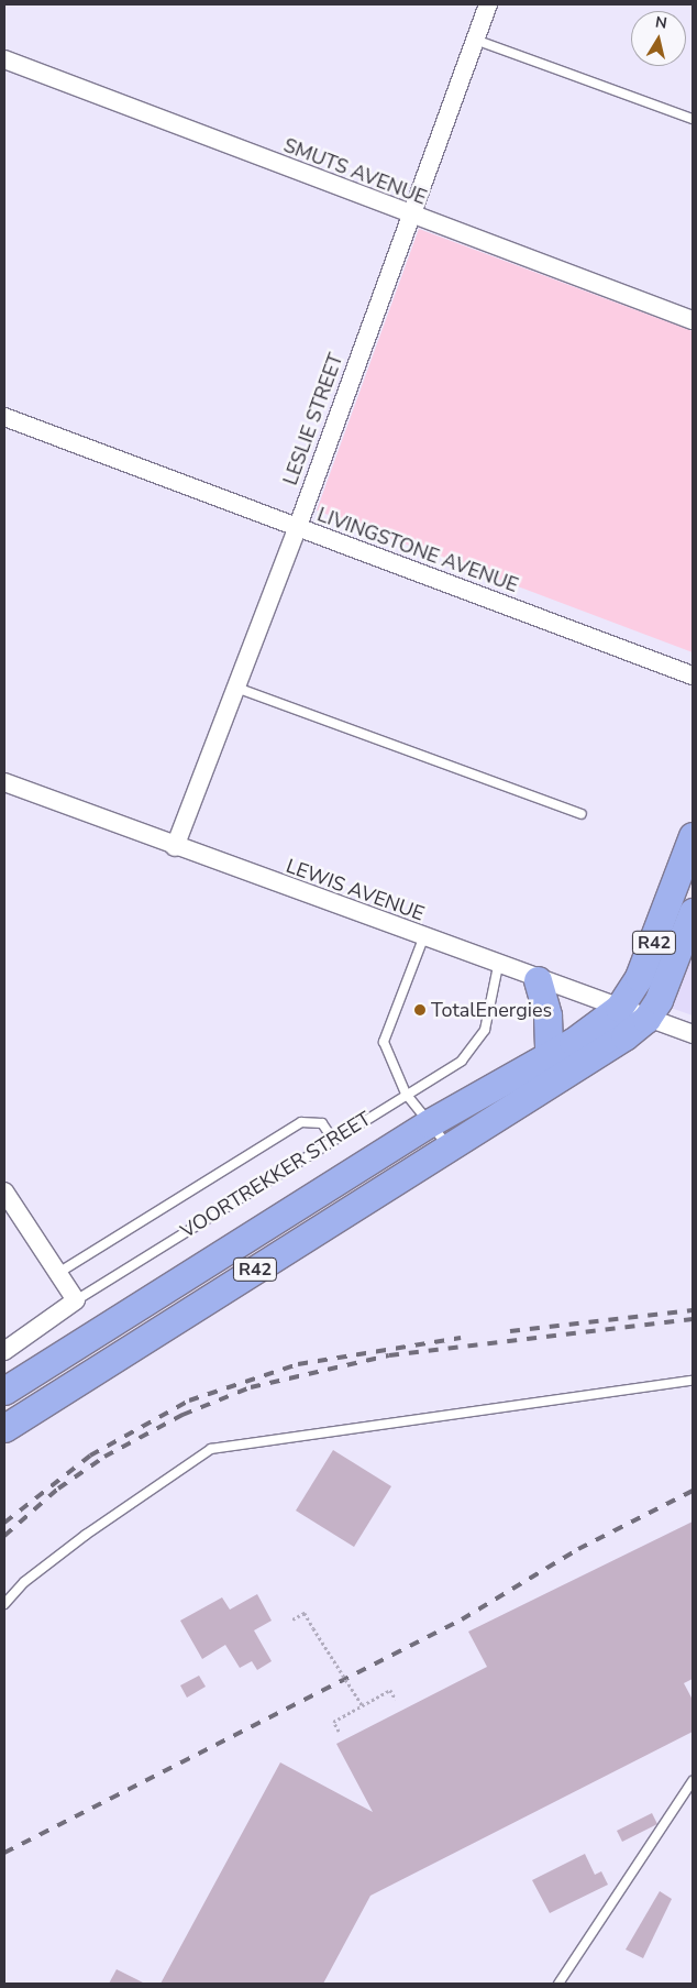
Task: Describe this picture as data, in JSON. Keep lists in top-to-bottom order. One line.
{"streets":{"main road":["R42"],"street":["SMUTS AVENUE","LESLIE STREET","LIVINGSTONE AVENUE","LEWIS AVENUE","VOORTREKKER STREET"]},"crossings":[["SMUTS AVENUE","LESLIE STREET"],["LESLIE STREET","LIVINGSTONE AVENUE"],["LESLIE STREET","LEWIS AVENUE"],["LEWIS AVENUE","R42"],["LEWIS AVENUE","VOORTREKKER STREET"]],"places":["TotalEnergies"],"north":"top"}
